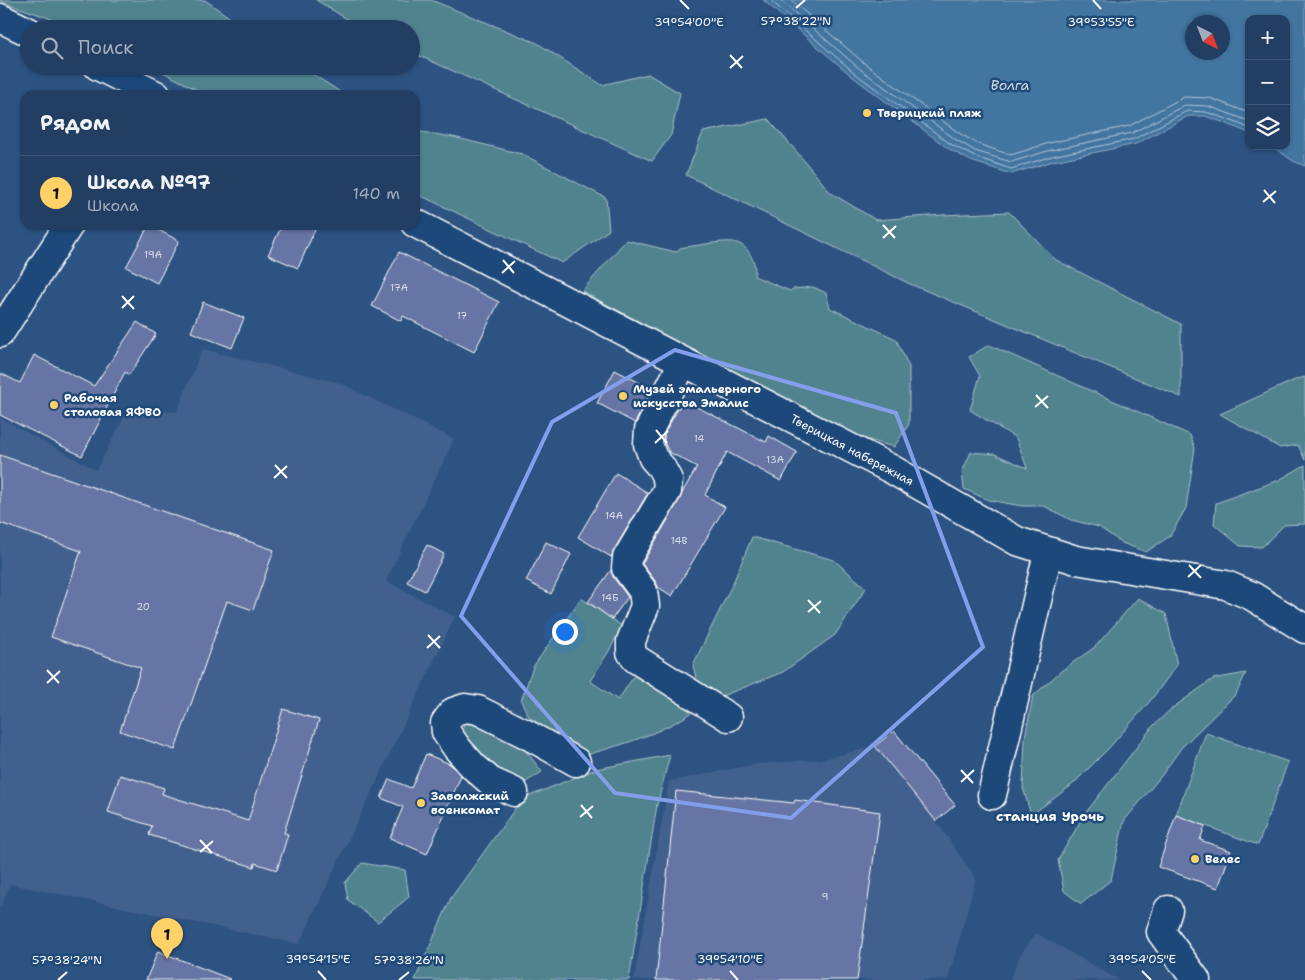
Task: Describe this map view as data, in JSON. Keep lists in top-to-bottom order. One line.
{"streets":{"street":["Тверицкая набережная"]},"districts":["станция Урочь"],"water":["Волга"],"places":["Тверицкий пляж","Музей эмальерного искусства Эмалис","Рабочая столовая ЯФВО","Заволжский военкомат","Велес"],"house_numbers":["19А","17А","17","14","13А","14А","14В","14Б","20","9"],"north":"bottom right","page":{"map_buttons":["+","−"],"search":"Поиск","heading":"Рядом","list":[{"mark":"1","name":"Школа №97","note":"Школа","value":"140 m"}],"pins":"1"},"coordinates":["57°38'22\"N","39°54'00\"E","39°53'55\"E","39°54'15\"E","39°54'10\"E","39°54'05\"E","57°38'24\"N","57°38'26\"N"]}
